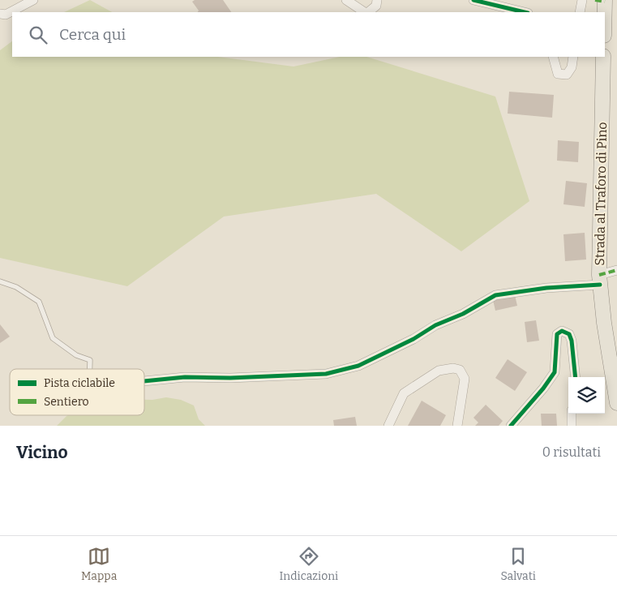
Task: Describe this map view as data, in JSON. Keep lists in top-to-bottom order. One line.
{"streets":{"main road":["Strada al Traforo di Pino"]},"legend":["Pista ciclabile","Sentiero"],"page":{"search":"Cerca qui","heading":["Vicino","0 risultati"],"nav":["Mappa","Indicazioni","Salvati"]}}
